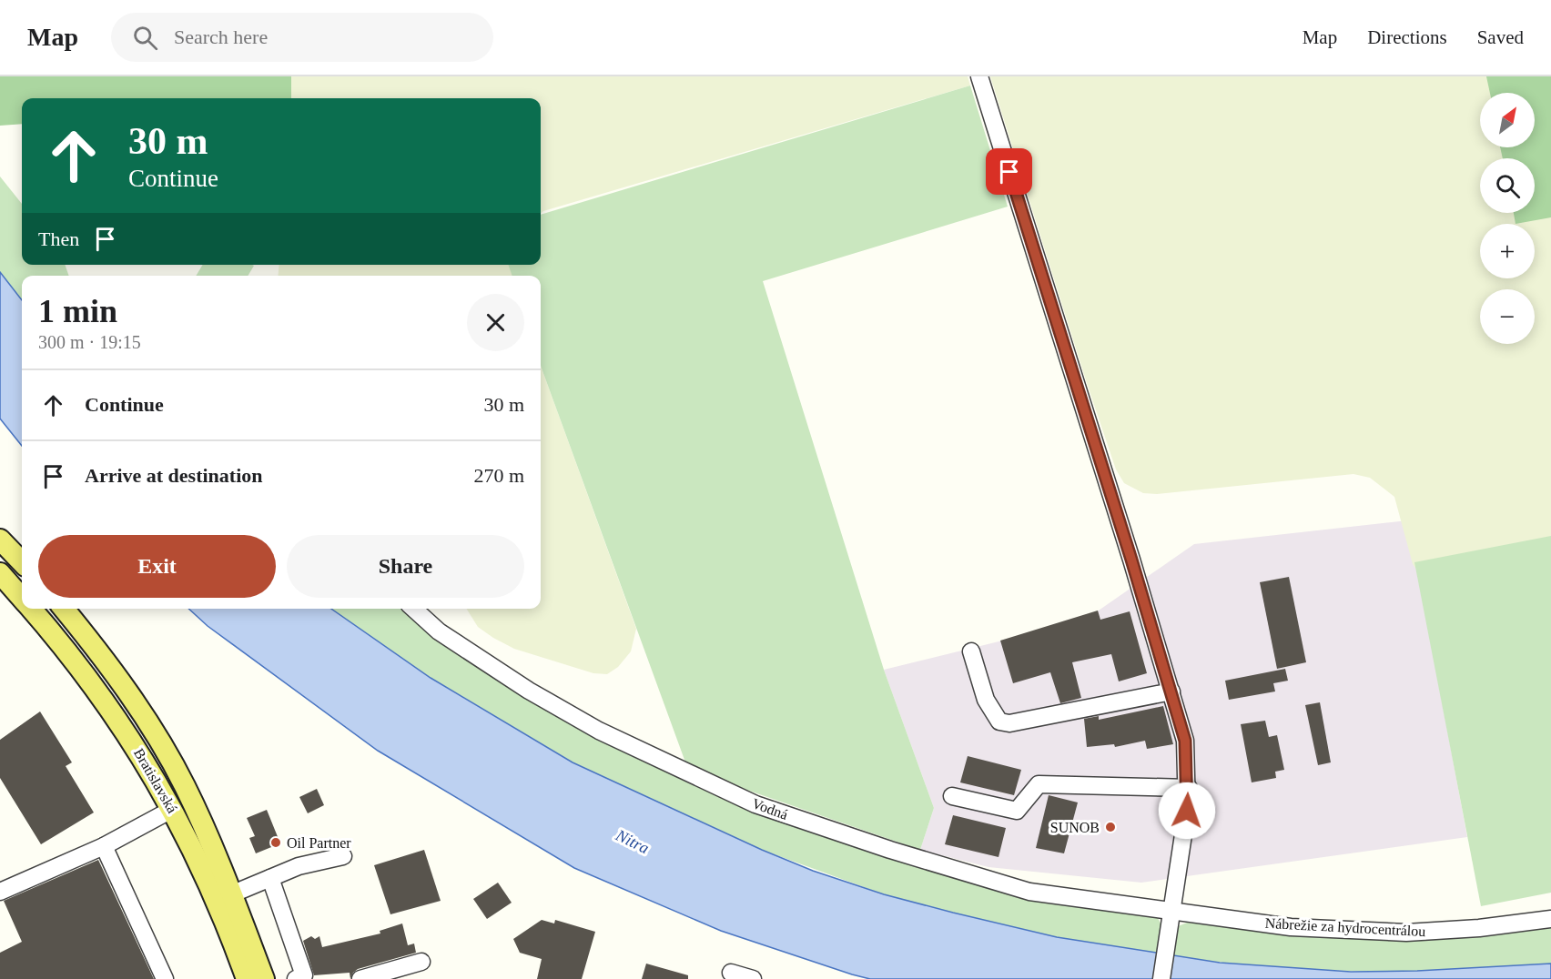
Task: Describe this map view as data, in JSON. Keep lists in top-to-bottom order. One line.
{"streets":{"main road":["Bratislavská"],"street":["Vodná","Nábrežie za hydrocentrálou"]},"crossings":[["Vodná","Nábrežie za hydrocentrálou"]],"water":["Nitra"],"places":["SUNOB","Oil Partner"],"north":"top right","page":{"header":"Map","search":"Search here","nav":["Map","Directions","Saved"],"map_buttons":["+","−"],"turn":["30 m","Continue"],"then":"Then","heading":["1 min","300 m · 19:15"],"list":[{"name":"Continue","value":"30 m"},{"name":"Arrive at destination","value":"270 m"}],"buttons":["Exit","Share"]}}
